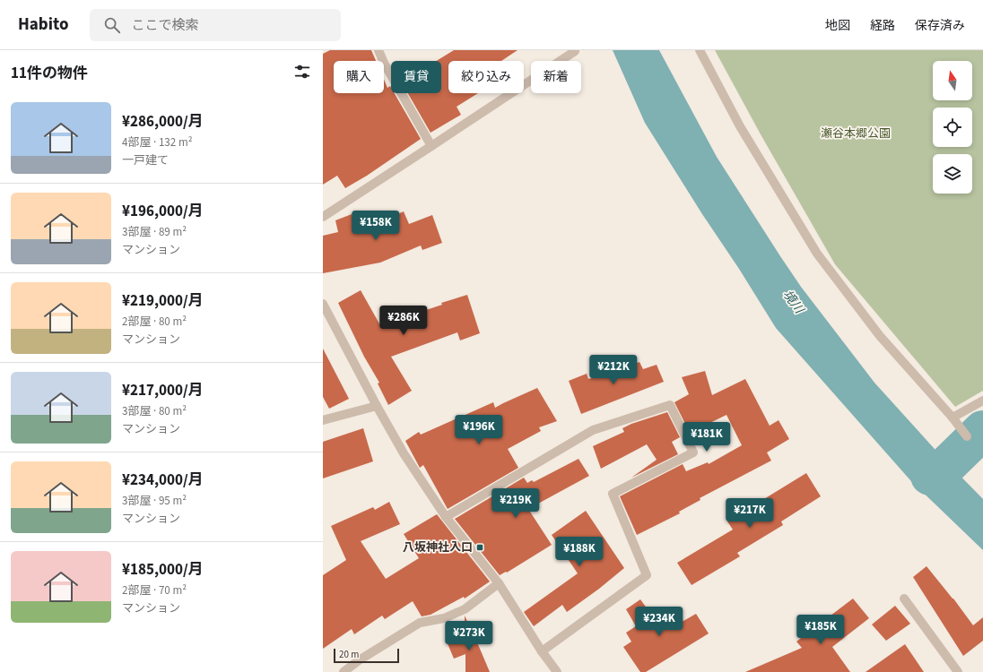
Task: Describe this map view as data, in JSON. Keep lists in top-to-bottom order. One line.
{"water":["境川"],"parks":["瀬谷本郷公園"],"places":{"transit":["八坂神社入口"]},"scale_bar":"20 m","north":"top","page":{"header":"Habito","search":"ここで検索","nav":["地図","経路","保存済み"],"heading":"11件の物件","chip":["購入","賃貸","絞り込み","新着"],"list":[{"name":"¥286,000/月","note":"4部屋 · 132 m² · 一戸建て"},{"name":"¥196,000/月","note":"3部屋 · 89 m² · マンション"},{"name":"¥219,000/月","note":"2部屋 · 80 m² · マンション"},{"name":"¥217,000/月","note":"3部屋 · 80 m² · マンション"},{"name":"¥234,000/月","note":"3部屋 · 95 m² · マンション"},{"name":"¥185,000/月","note":"2部屋 · 70 m² · マンション"}],"price":["¥158K","¥286K","¥212K","¥196K","¥181K","¥219K","¥217K","¥188K","¥234K","¥185K","¥273K"],"scale":"20 m"}}
